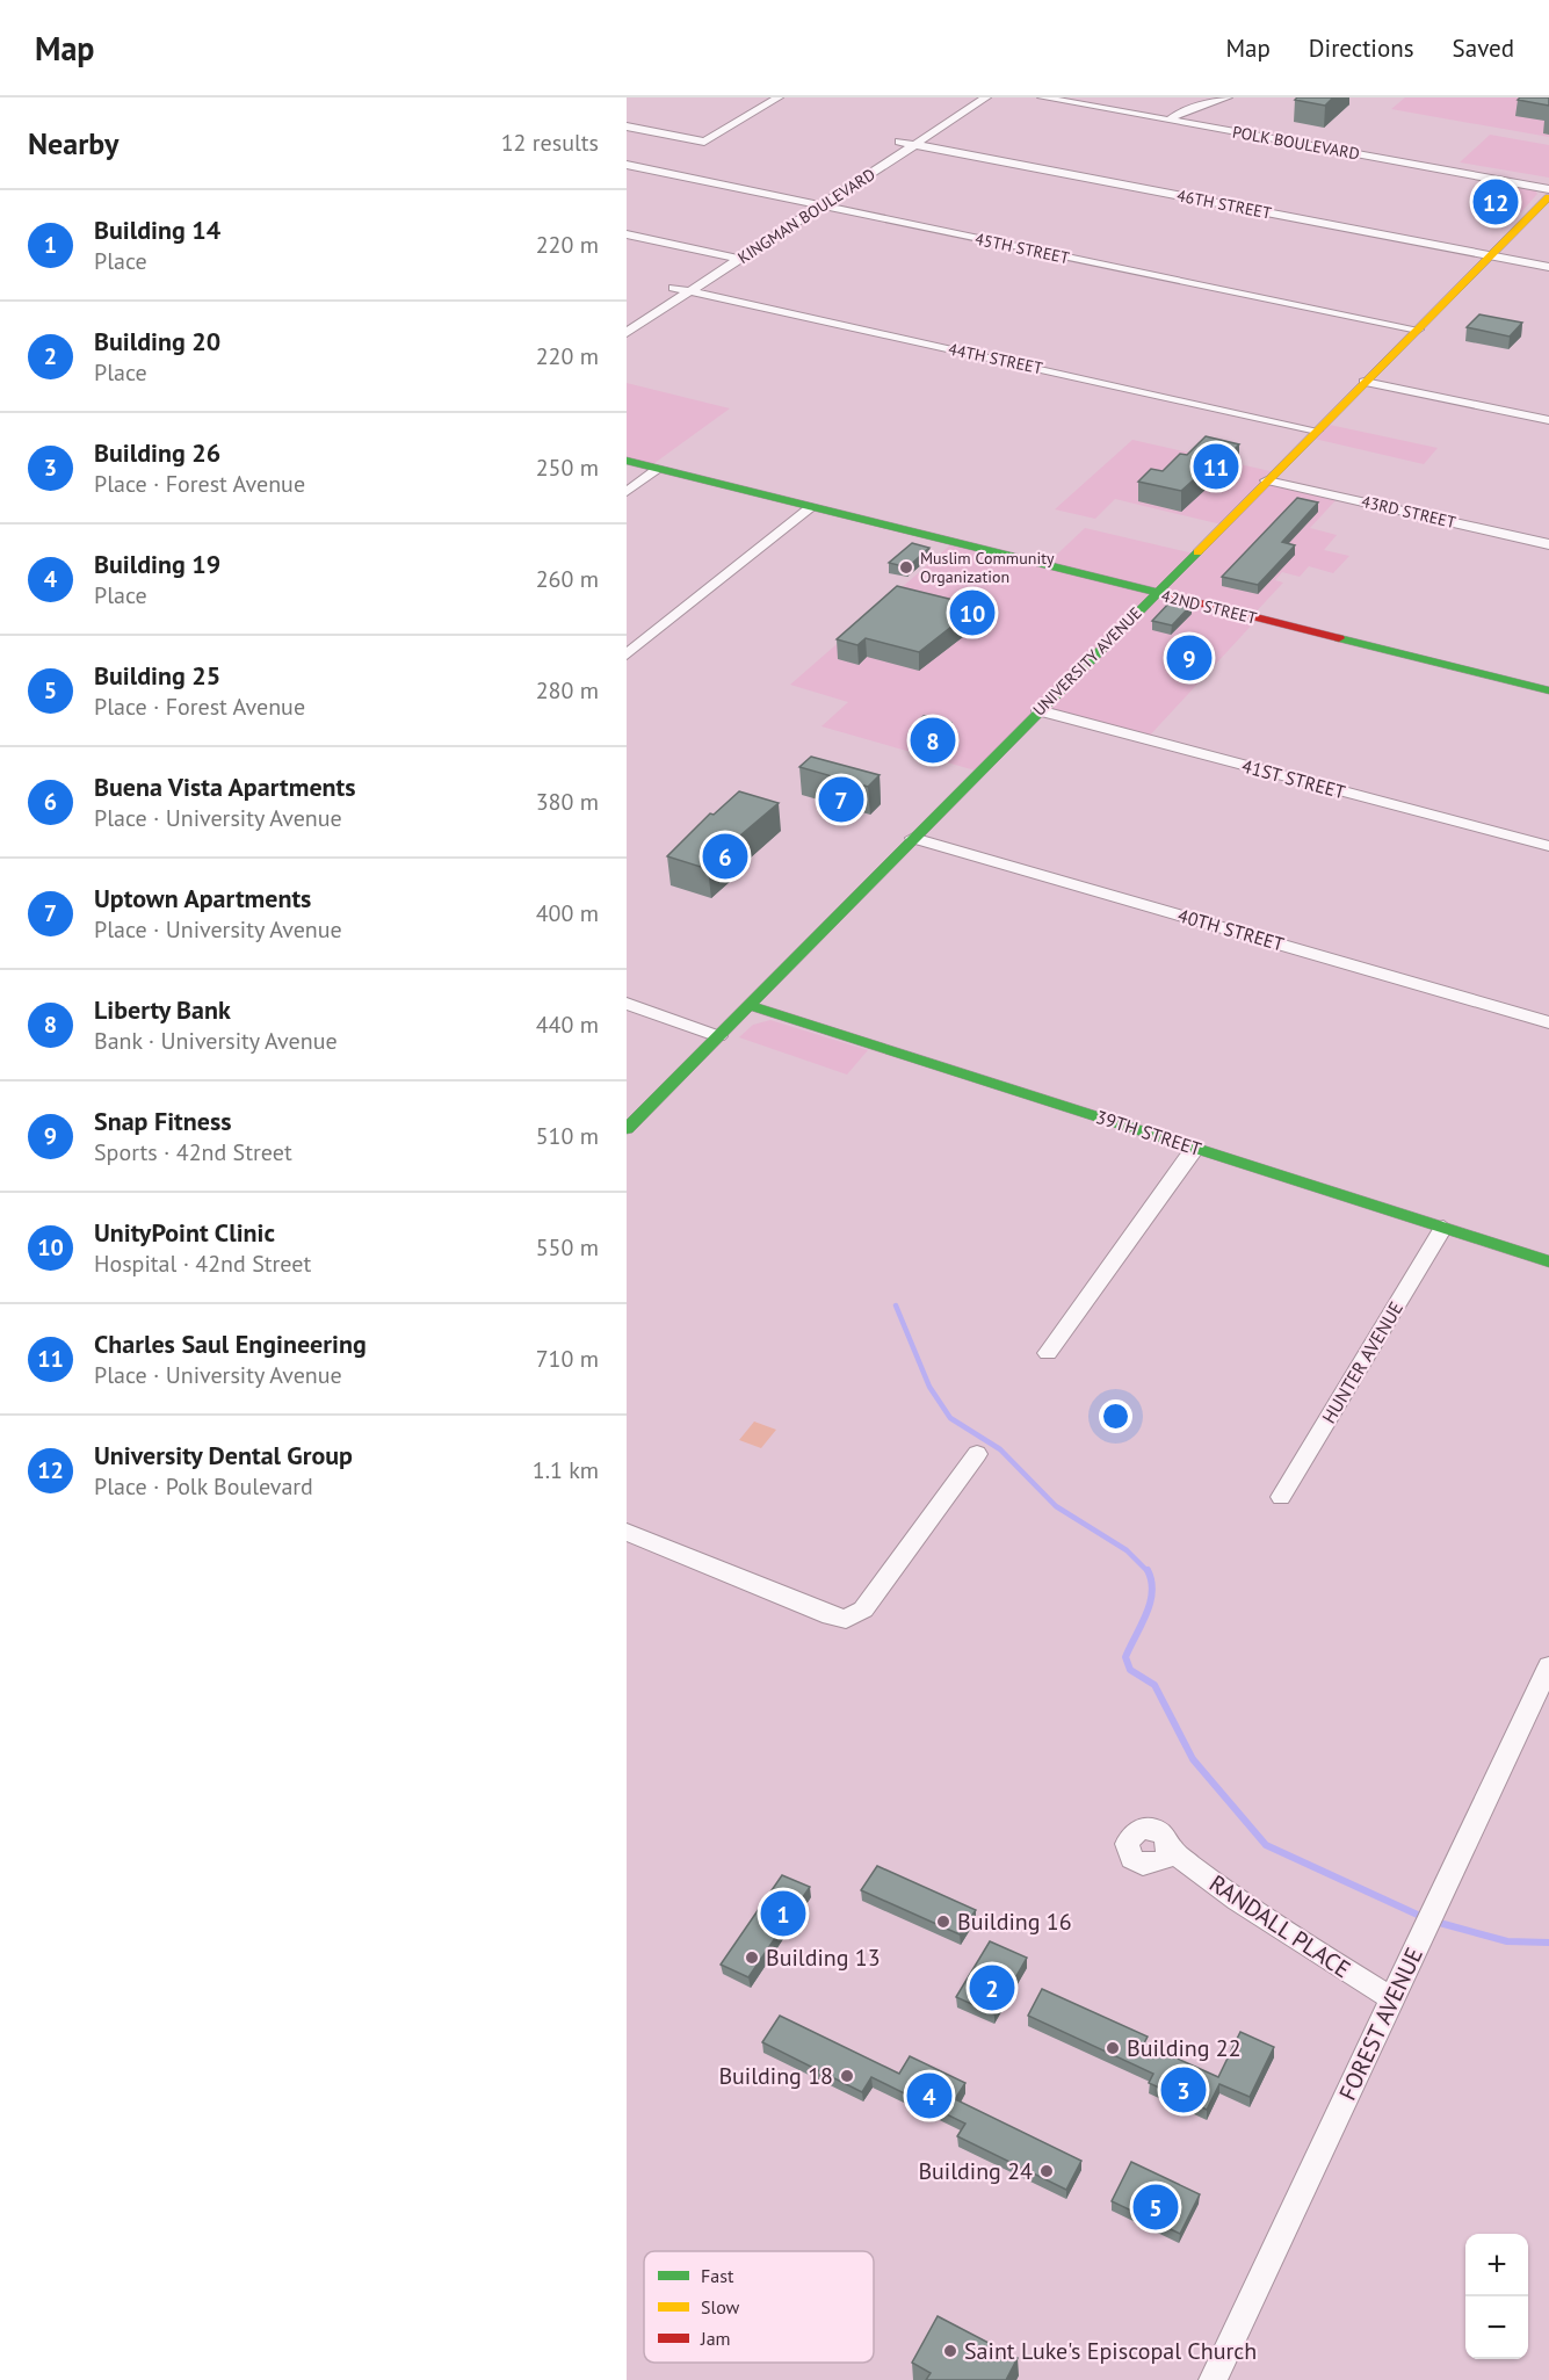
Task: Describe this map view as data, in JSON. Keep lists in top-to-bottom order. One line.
{"streets":{"main road":["42ND STREET","UNIVERSITY AVENUE","39TH STREET"],"street":["POLK BOULEVARD","46TH STREET","KINGMAN BOULEVARD","45TH STREET","44TH STREET","43RD STREET","41ST STREET","40TH STREET","HUNTER AVENUE","RANDALL PLACE","FOREST AVENUE"]},"crossings":[["POLK BOULEVARD","UNIVERSITY AVENUE"],["46TH STREET","KINGMAN BOULEVARD"],["46TH STREET","UNIVERSITY AVENUE"],["KINGMAN BOULEVARD","45TH STREET"],["KINGMAN BOULEVARD","44TH STREET"],["45TH STREET","UNIVERSITY AVENUE"],["44TH STREET","UNIVERSITY AVENUE"],["43RD STREET","UNIVERSITY AVENUE"],["42ND STREET","UNIVERSITY AVENUE"],["UNIVERSITY AVENUE","41ST STREET"],["UNIVERSITY AVENUE","40TH STREET"],["UNIVERSITY AVENUE","39TH STREET"],["39TH STREET","HUNTER AVENUE"],["RANDALL PLACE","FOREST AVENUE"]],"places":["Muslim Community Organization","Building 16","Building 13","Building 22","Building 18","Building 24","Saint Luke's Episcopal Church"],"legend":["Fast","Slow","Jam"],"page":{"header":"Map","nav":["Map","Directions","Saved"],"heading":["Nearby","12 results"],"pins":["12","11","10","9","8","7","6","1","2","3","4","5"],"list":[{"mark":"1","name":"Building 14","note":"Place","value":"220 m"},{"mark":"2","name":"Building 20","note":"Place","value":"220 m"},{"mark":"3","name":"Building 26","note":"Place · Forest Avenue","value":"250 m"},{"mark":"4","name":"Building 19","note":"Place","value":"260 m"},{"mark":"5","name":"Building 25","note":"Place · Forest Avenue","value":"280 m"},{"mark":"6","name":"Buena Vista Apartments","note":"Place · University Avenue","value":"380 m"},{"mark":"7","name":"Uptown Apartments","note":"Place · University Avenue","value":"400 m"},{"mark":"8","name":"Liberty Bank","note":"Bank · University Avenue","value":"440 m"},{"mark":"9","name":"Snap Fitness","note":"Sports · 42nd Street","value":"510 m"},{"mark":"10","name":"UnityPoint Clinic","note":"Hospital · 42nd Street","value":"550 m"},{"mark":"11","name":"Charles Saul Engineering","note":"Place · University Avenue","value":"710 m"},{"mark":"12","name":"University Dental Group","note":"Place · Polk Boulevard","value":"1.1 km"}],"map_buttons":["+","−"]}}
